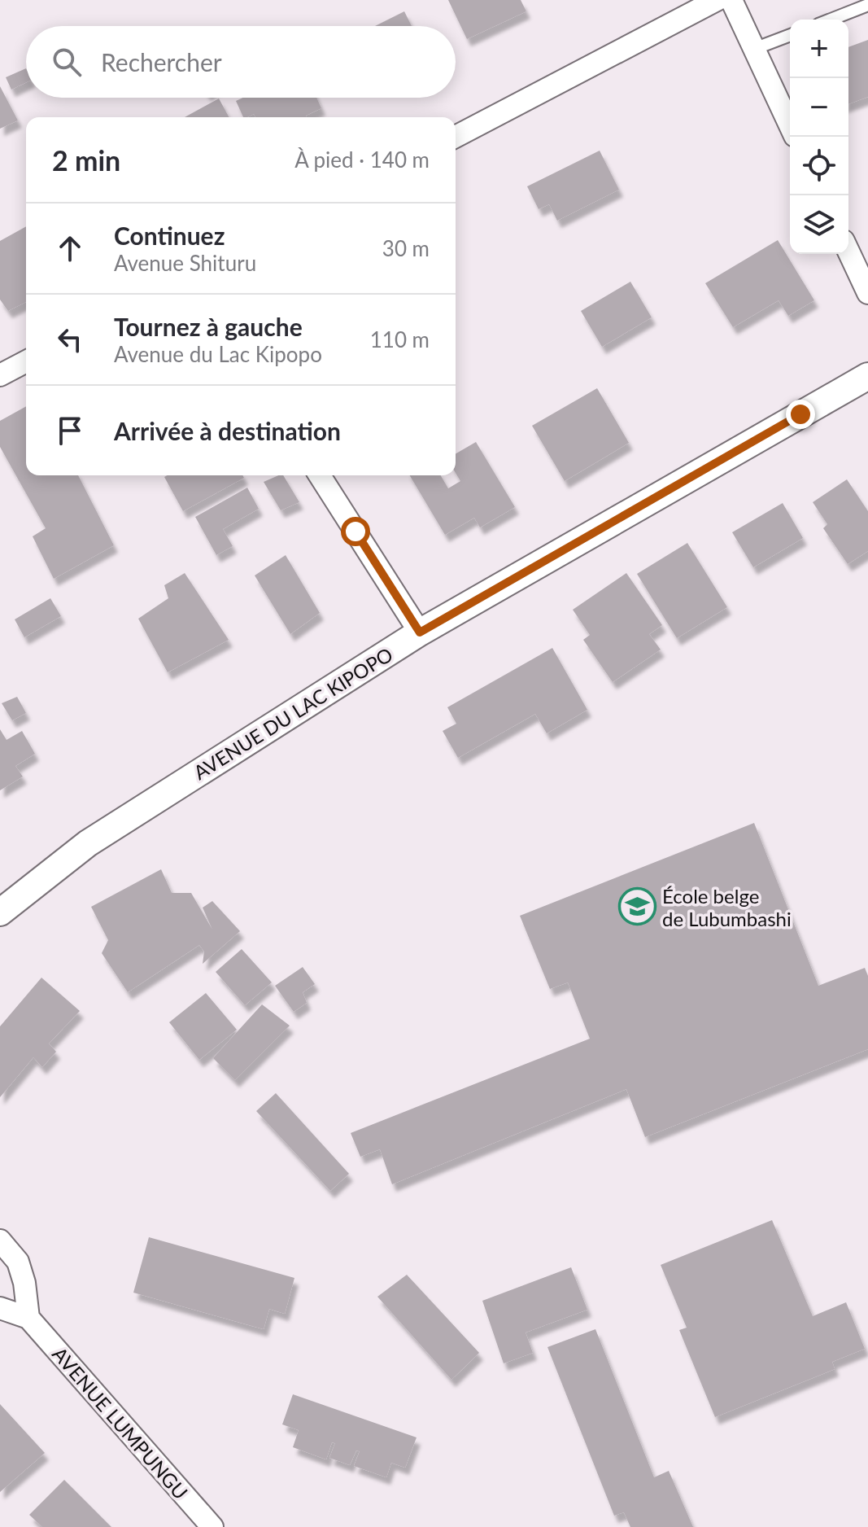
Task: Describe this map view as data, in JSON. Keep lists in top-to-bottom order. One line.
{"streets":{"street":["AVENUE DU LAC KIPOPO","AVENUE LUMPUNGU"]},"places":{"school or university":["École belge de Lubumbashi"]},"page":{"map_buttons":["+","−"],"search":"Rechercher","heading":["2 min","À pied · 140 m"],"list":[["Continuez","Avenue Shituru","30 m"],["Tournez à gauche","Avenue du Lac Kipopo","110 m"],"Arrivée à destination"]}}
